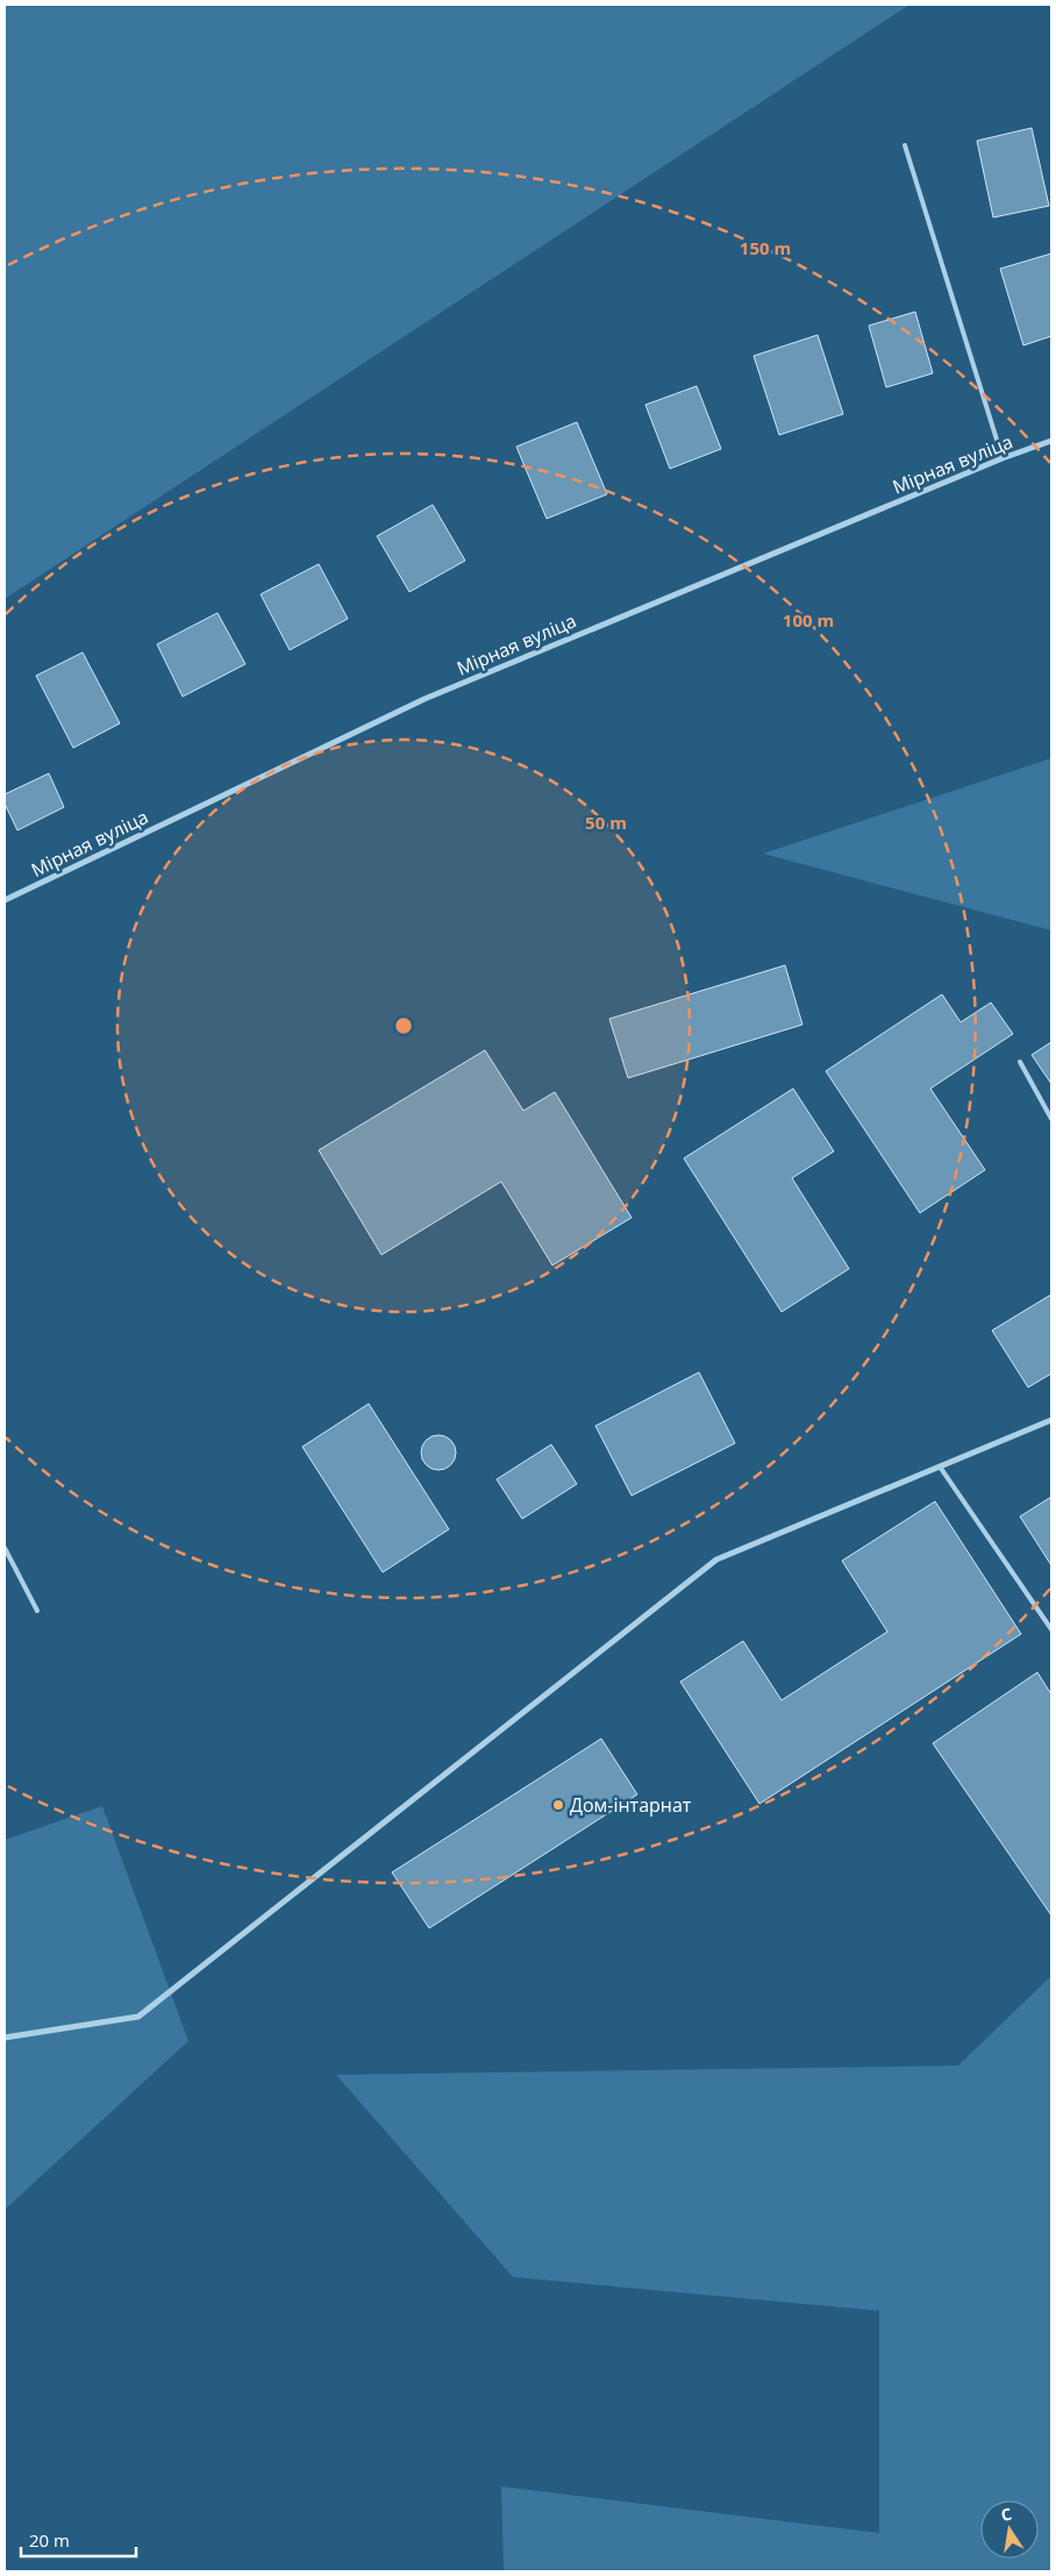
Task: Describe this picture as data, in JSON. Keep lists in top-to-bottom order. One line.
{"streets":{"street":["Мірная вуліца"]},"places":["Дом-інтарнат"],"scale_bar":"20 m","north":"top","rings":["150 m","100 m","50 m"]}
